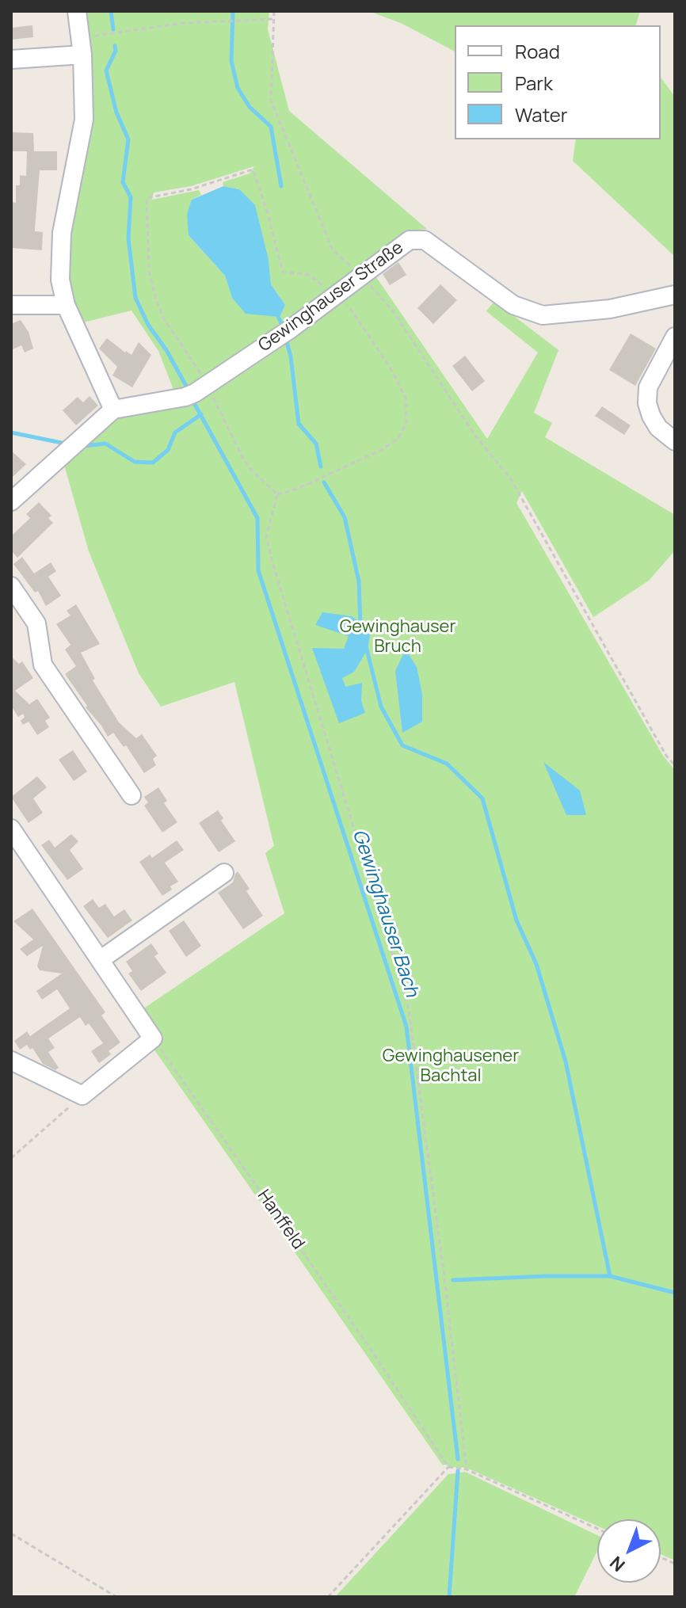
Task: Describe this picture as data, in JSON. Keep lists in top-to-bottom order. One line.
{"streets":{"street":["Gewinghauser Straße"],"path":["Hanffeld"]},"water":["Gewinghauser Bach"],"parks":["Gewinghauser Bruch","Gewinghausener Bachtal"],"legend":["Road","Park","Water"],"north":"bottom left"}
